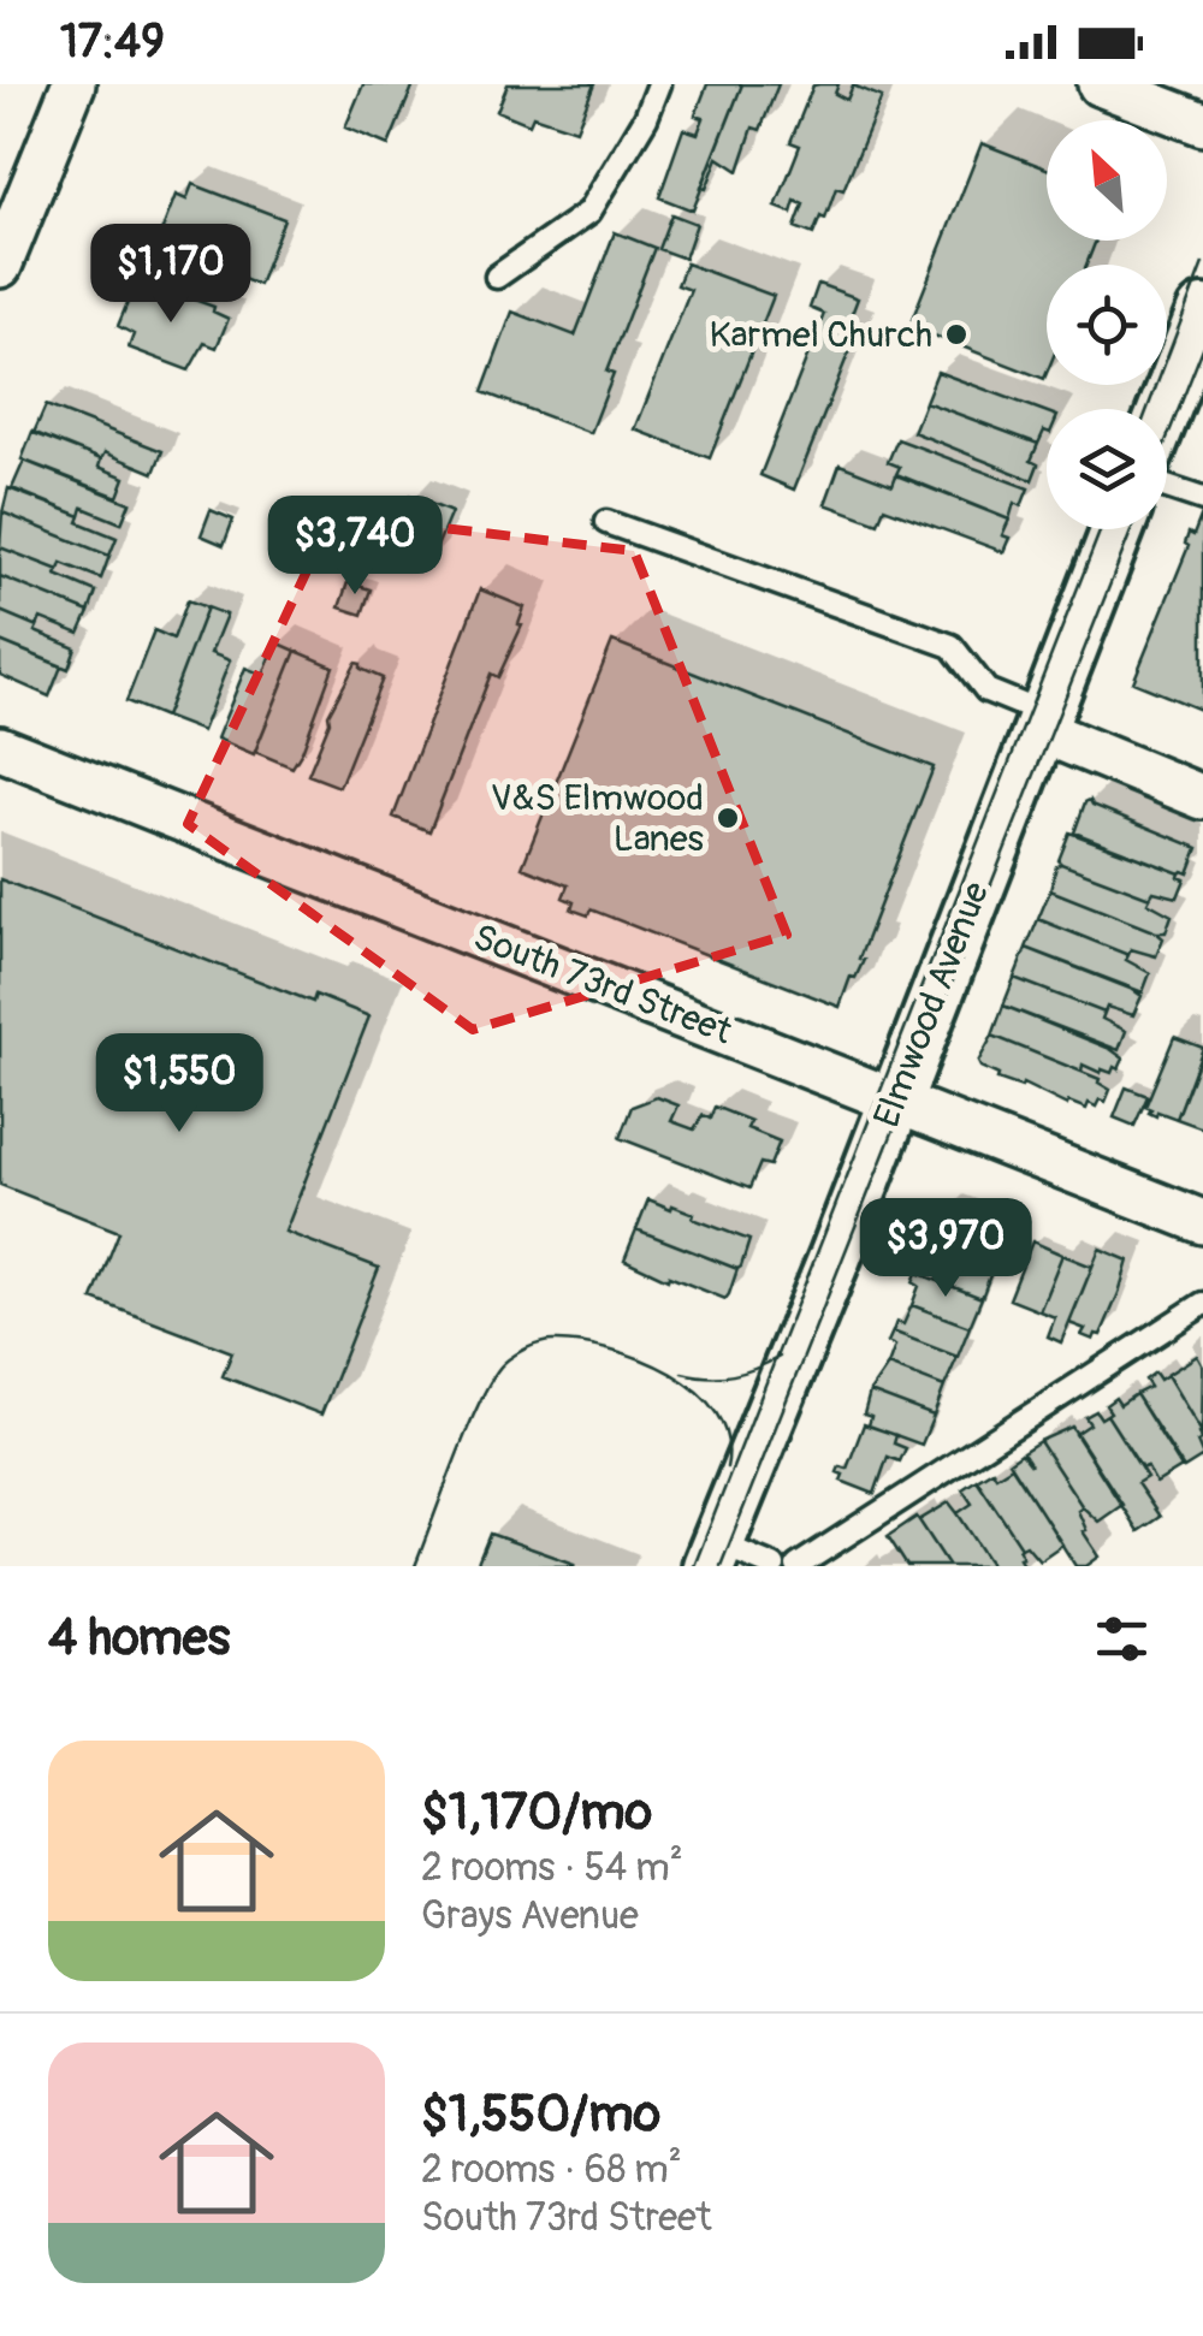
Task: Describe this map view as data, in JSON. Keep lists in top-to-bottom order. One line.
{"streets":{"street":["South 73rd Street","Elmwood Avenue"]},"crossings":[["South 73rd Street","Elmwood Avenue"]],"places":["Karmel Church","V&S Elmwood Lanes"],"north":"top left","page":{"status":"17:49","price":["$1,170","$3,740","$1,550","$3,970"],"heading":"4 homes","list":[{"name":"$1,170/mo","note":"2 rooms · 54 m² · Grays Avenue"},{"name":"$1,550/mo","note":"2 rooms · 68 m² · South 73rd Street"}]}}
